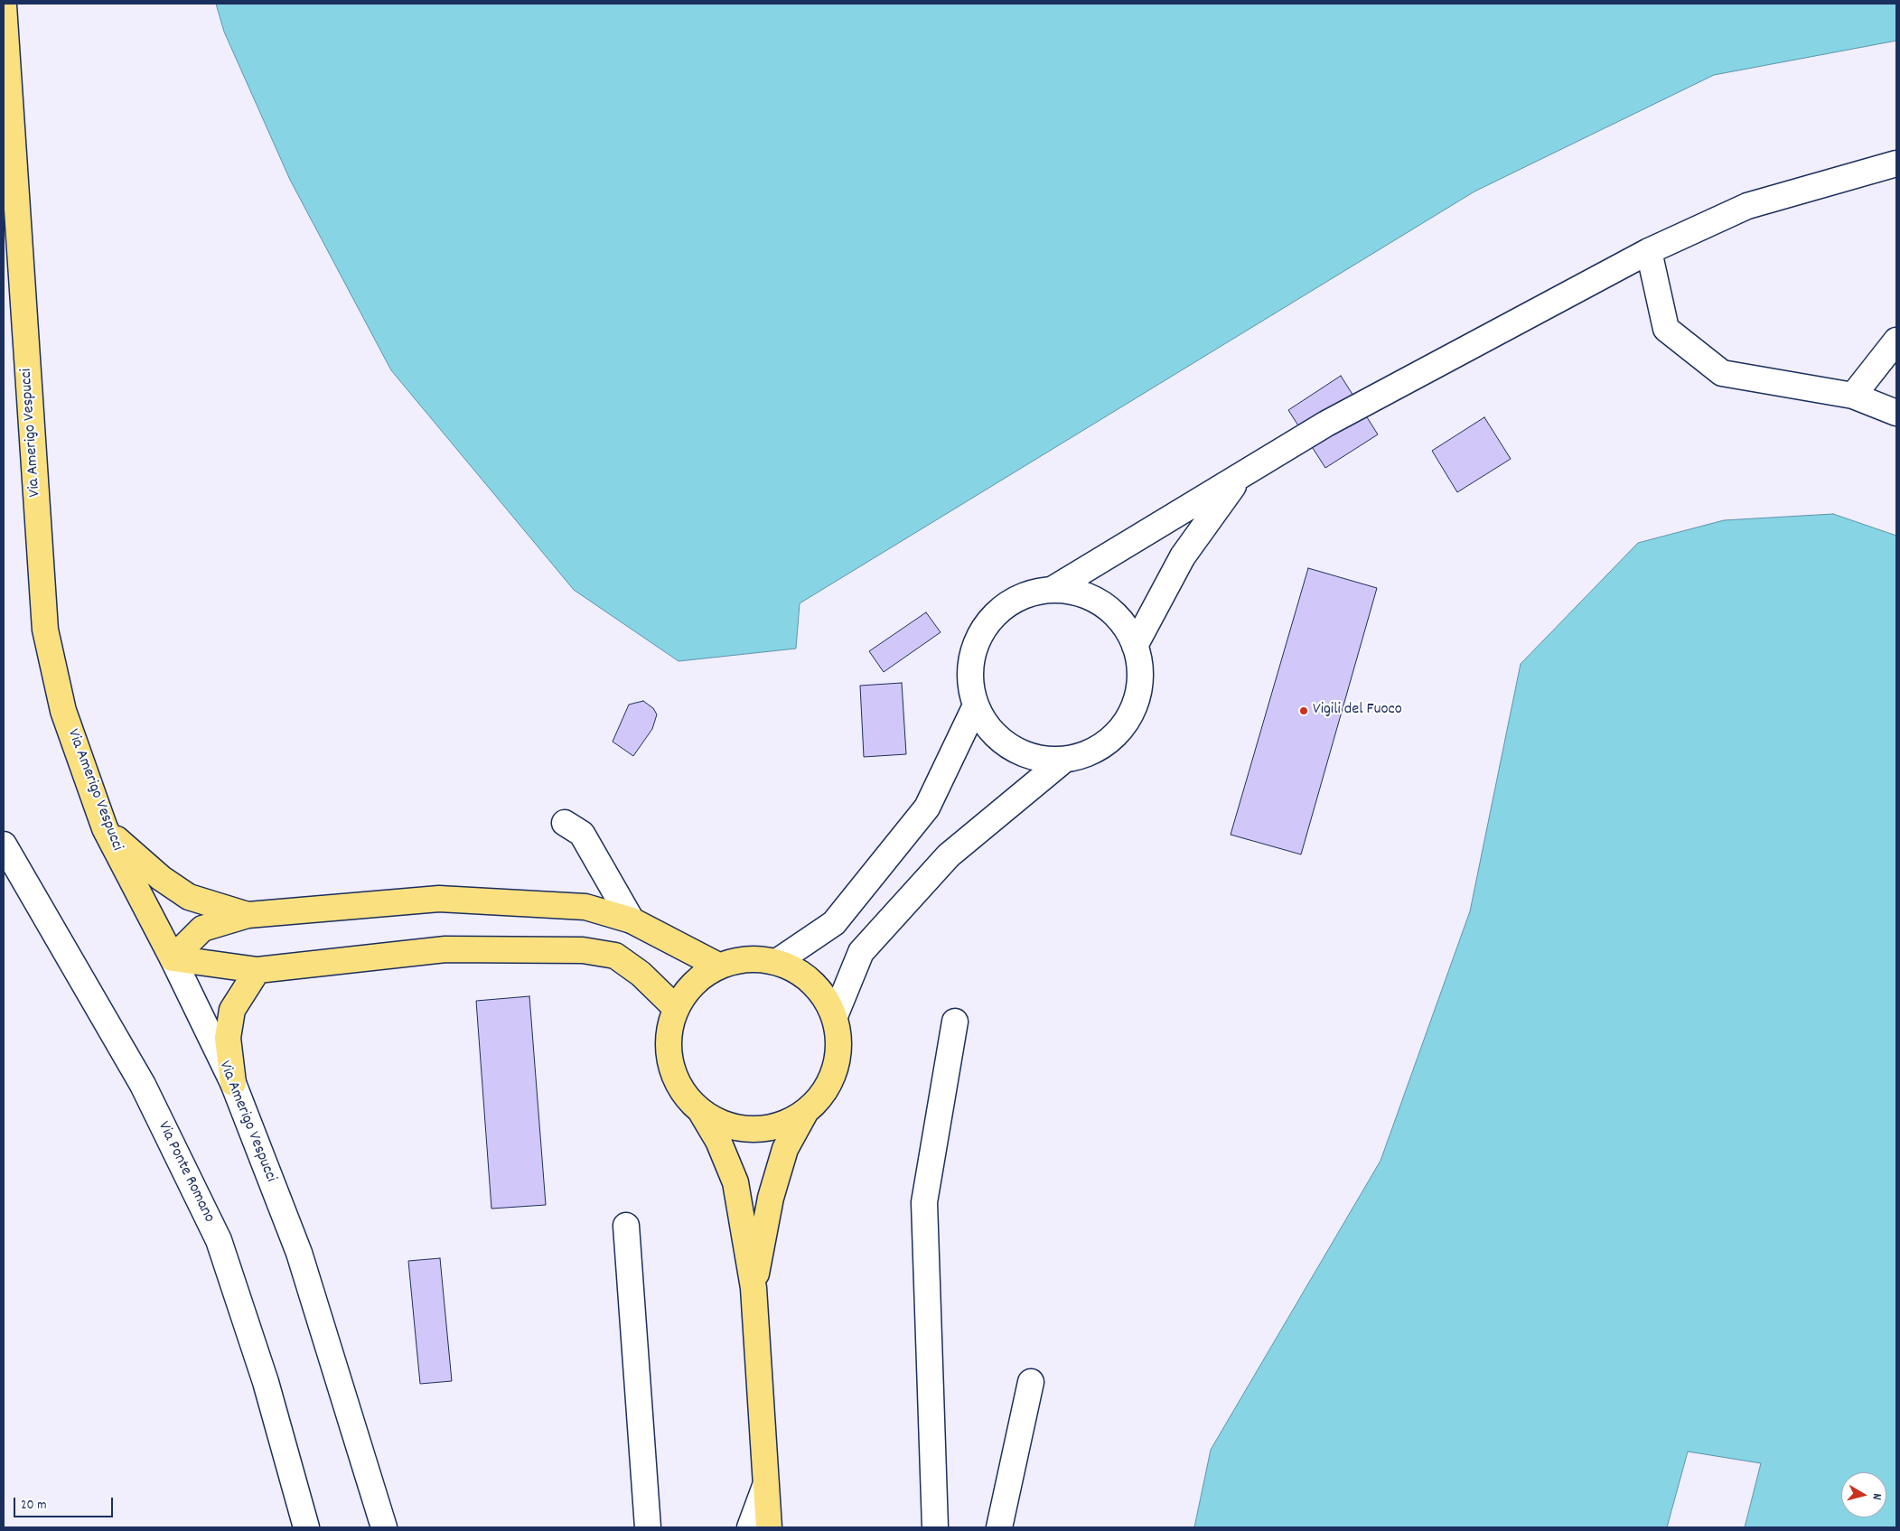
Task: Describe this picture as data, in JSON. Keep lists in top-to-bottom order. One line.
{"streets":{"main road":["Via Amerigo Vespucci"],"street":["Via Ponte Romano"]},"places":["Vigili del Fuoco"],"scale_bar":"20 m","north":"right"}
